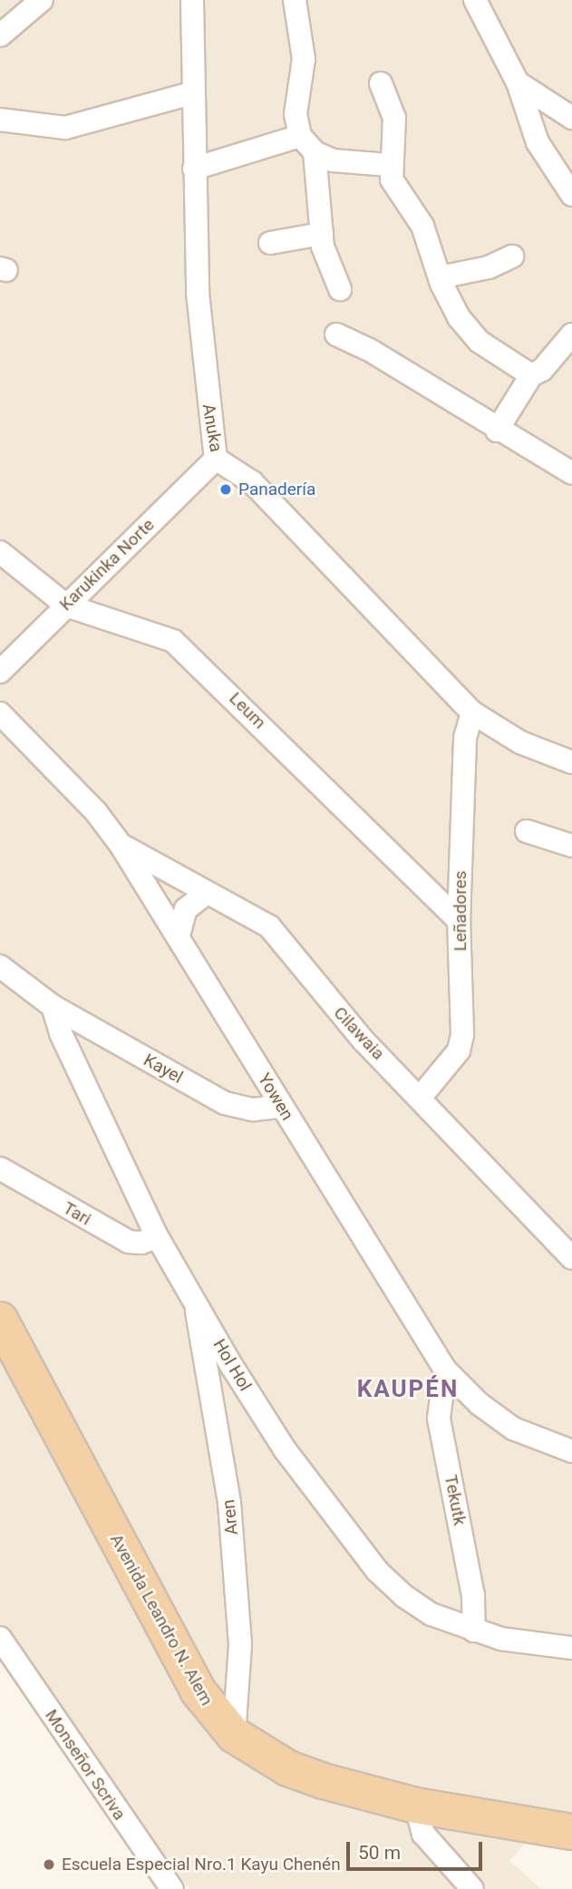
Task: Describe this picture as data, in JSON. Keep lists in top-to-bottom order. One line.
{"streets":{"highway":["Avenida Leandro N. Alem"],"street":["Anuka","Karukinka Norte","Leum","Leñadores","Cilawaia","Kayel","Yowen","Tari","Hol Hol","Tekutk","Aren","Monseñor Scriva"]},"crossings":[["Anuka","Karukinka Norte"],["Anuka","Leñadores"],["Karukinka Norte","Leum"],["Leum","Leñadores"],["Leñadores","Cilawaia"],["Cilawaia","Yowen"],["Kayel","Yowen"],["Kayel","Hol Hol"],["Yowen","Tekutk"],["Tari","Hol Hol"],["Hol Hol","Tekutk"],["Hol Hol","Aren"],["Aren","Avenida Leandro N. Alem"]],"districts":["KAUPÉN"],"places":["Panadería","Escuela Especial Nro.1 Kayu Chenén"],"scale_bar":"50 m"}
